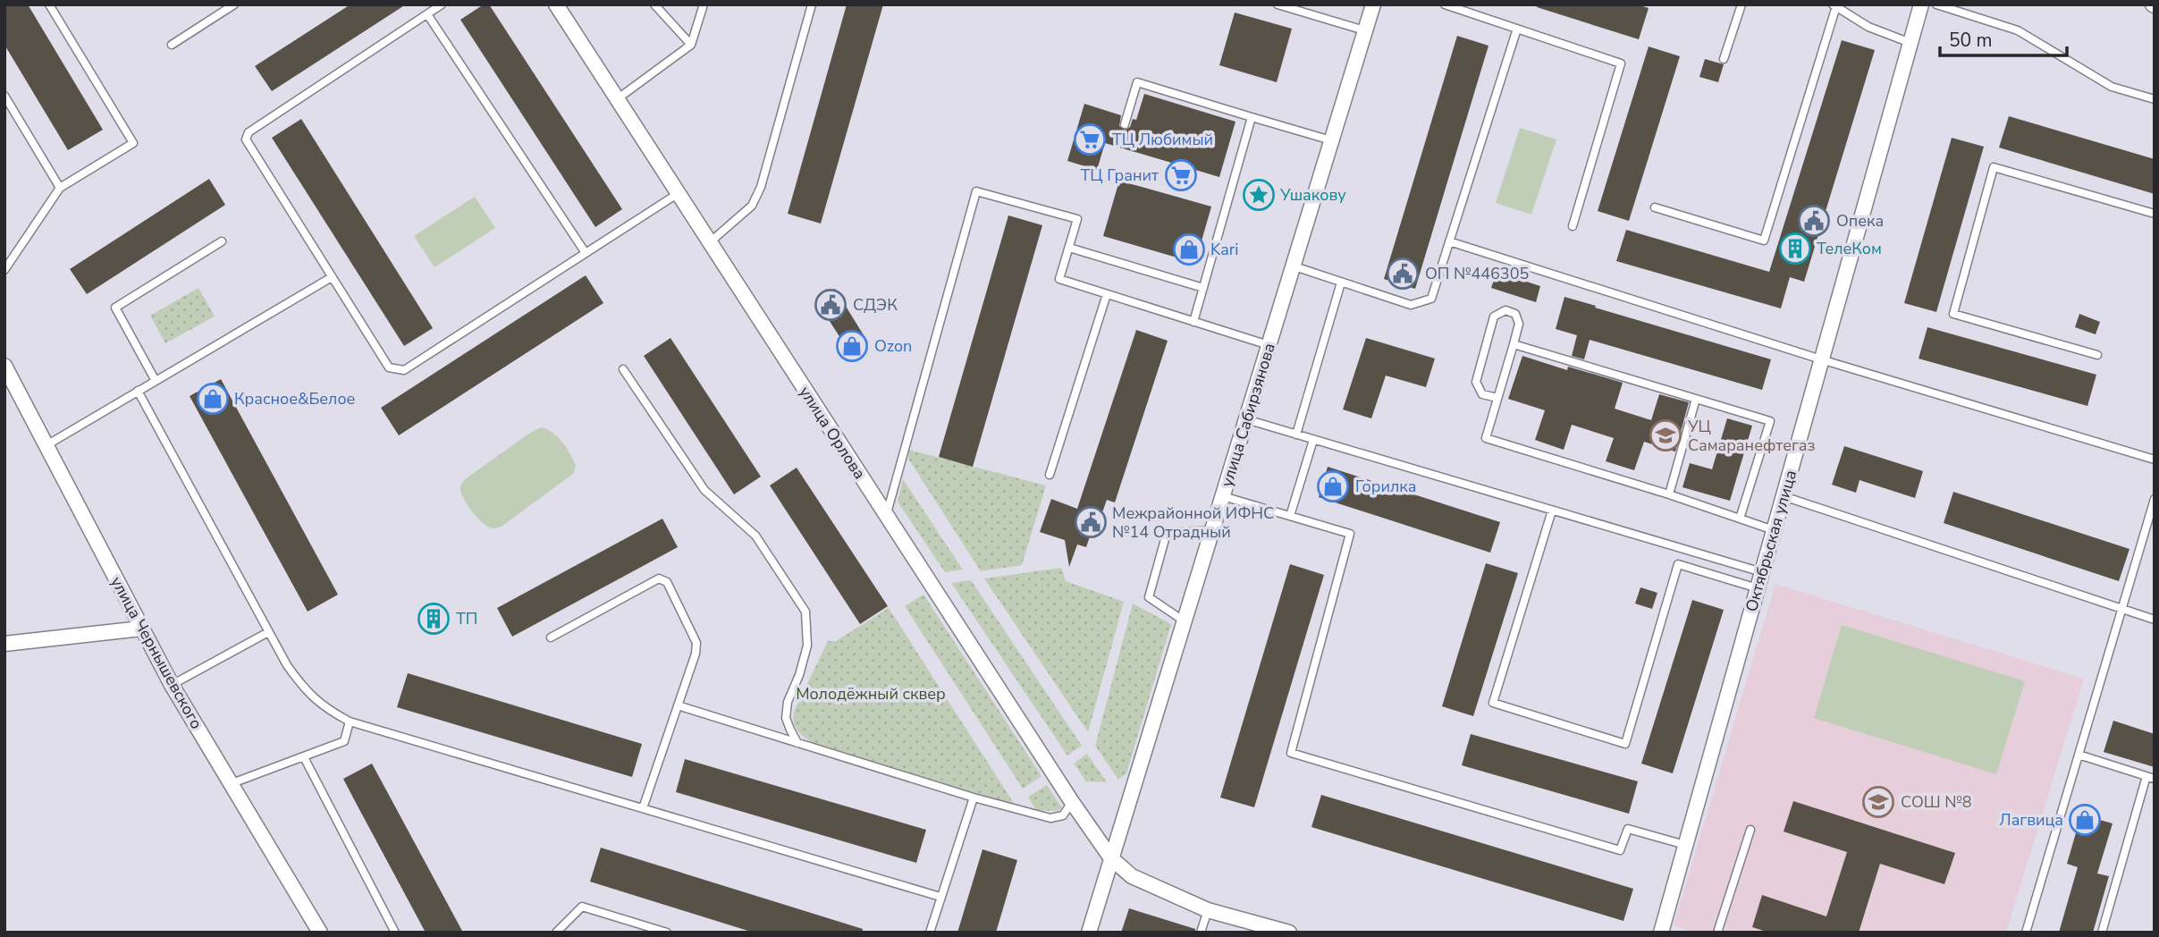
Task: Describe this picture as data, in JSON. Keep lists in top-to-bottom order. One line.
{"streets":{"street":["улица Сабирзянова","улица Орлова","Октябрьская улица","улица Чернышевского"]},"crossings":[["улица Сабирзянова","улица Орлова"]],"parks":["Молодёжный сквер"],"places":{"supermarket":["ТЦ Любимый","ТЦ Гранит"],"place":["Ушакову"],"public building":["Опека","ОП №446305","СДЭК","Межрайонной ИФНС №14 Отрадный"],"building":["ТелеКом","ТП"],"shop":["Kari","Ozon","Красное&Белое","Горилка","Лагвица"],"school or university":["УЦ Самаранефтегаз","СОШ №8"]},"scale_bar":"50 m"}
